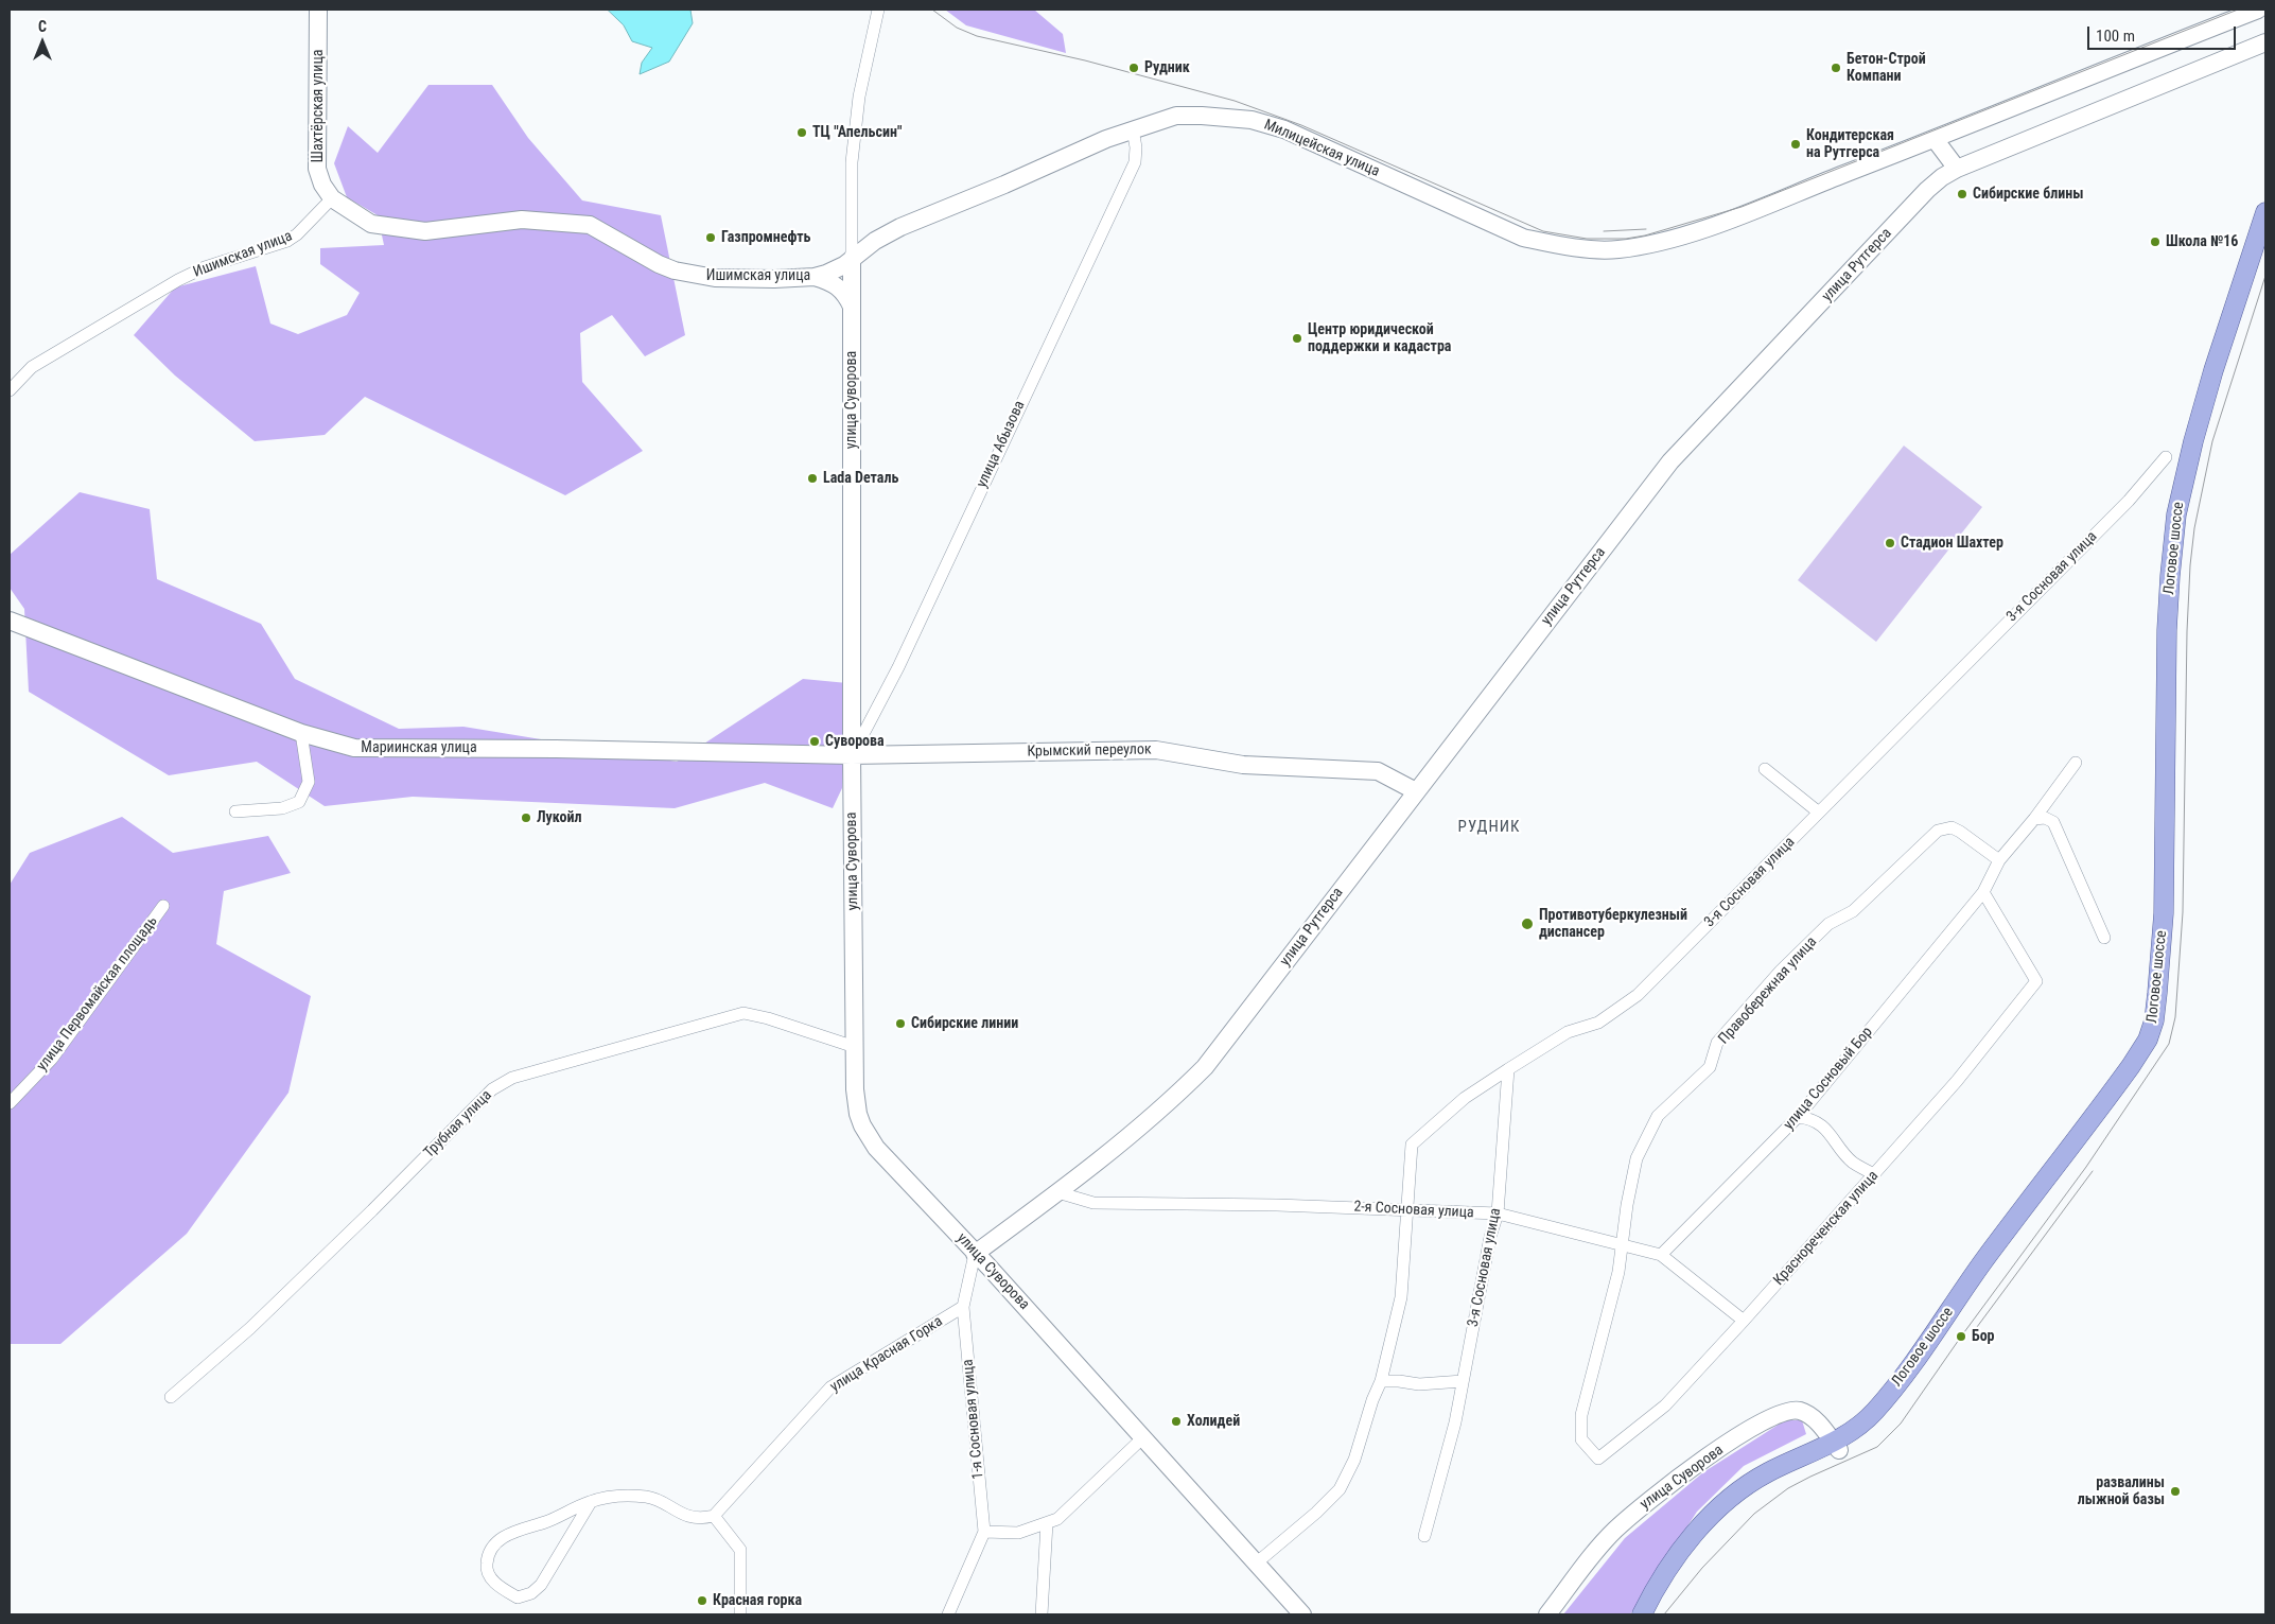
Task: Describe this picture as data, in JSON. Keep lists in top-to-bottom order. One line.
{"streets":{"main road":["Шахтёрская улица","Милицейская улица","Ишимская улица","улица Рутгерса","улица Суворова","Логовое шоссе","Мариинская улица","Крымский переулок"],"street":["улица Абызова","3-я Сосновая улица","Правобережная улица","улица Первомайская площадь","улица Сосновый Бор","Трубная улица","2-я Сосновая улица","Краснореченская улица","улица Красная Горка","1-я Сосновая улица"]},"crossings":[["Шахтёрская улица","Ишимская улица"],["Милицейская улица","Ишимская улица"],["Милицейская улица","улица Суворова"],["Милицейская улица","улица Абызова"],["Ишимская улица","улица Суворова"],["улица Рутгерса","улица Суворова"],["улица Рутгерса","Крымский переулок"],["улица Рутгерса","2-я Сосновая улица"],["улица Суворова","улица Абызова"],["улица Суворова","Логовое шоссе"],["улица Суворова","Мариинская улица"],["улица Суворова","Крымский переулок"],["улица Суворова","Трубная улица"],["улица Абызова","Мариинская улица"],["улица Абызова","Крымский переулок"],["3-я Сосновая улица","2-я Сосновая улица"],["Мариинская улица","Крымский переулок"],["Правобережная улица","улица Сосновый Бор"],["Правобережная улица","2-я Сосновая улица"],["Правобережная улица","Краснореченская улица"],["улица Сосновый Бор","2-я Сосновая улица"],["улица Сосновый Бор","Краснореченская улица"],["2-я Сосновая улица","Краснореченская улица"],["улица Красная Горка","1-я Сосновая улица"]],"districts":["РУДНИК"],"places":["Рудник","Бетон-Строй Компани","ТЦ \"Апельсин\"","Кондитерская на Рутгерса","Сибирские блины","Газпромнефть","Школа №16","Центр юридической поддержки и кадастра","Lada Dеталь","Стадион Шахтер","Суворова","Лукойл","Противотуберкулезный диспансер","Сибирские линии","Бор","Холидей","развалины лыжной базы","Красная горка"],"scale_bar":"100 m","north":"top"}
